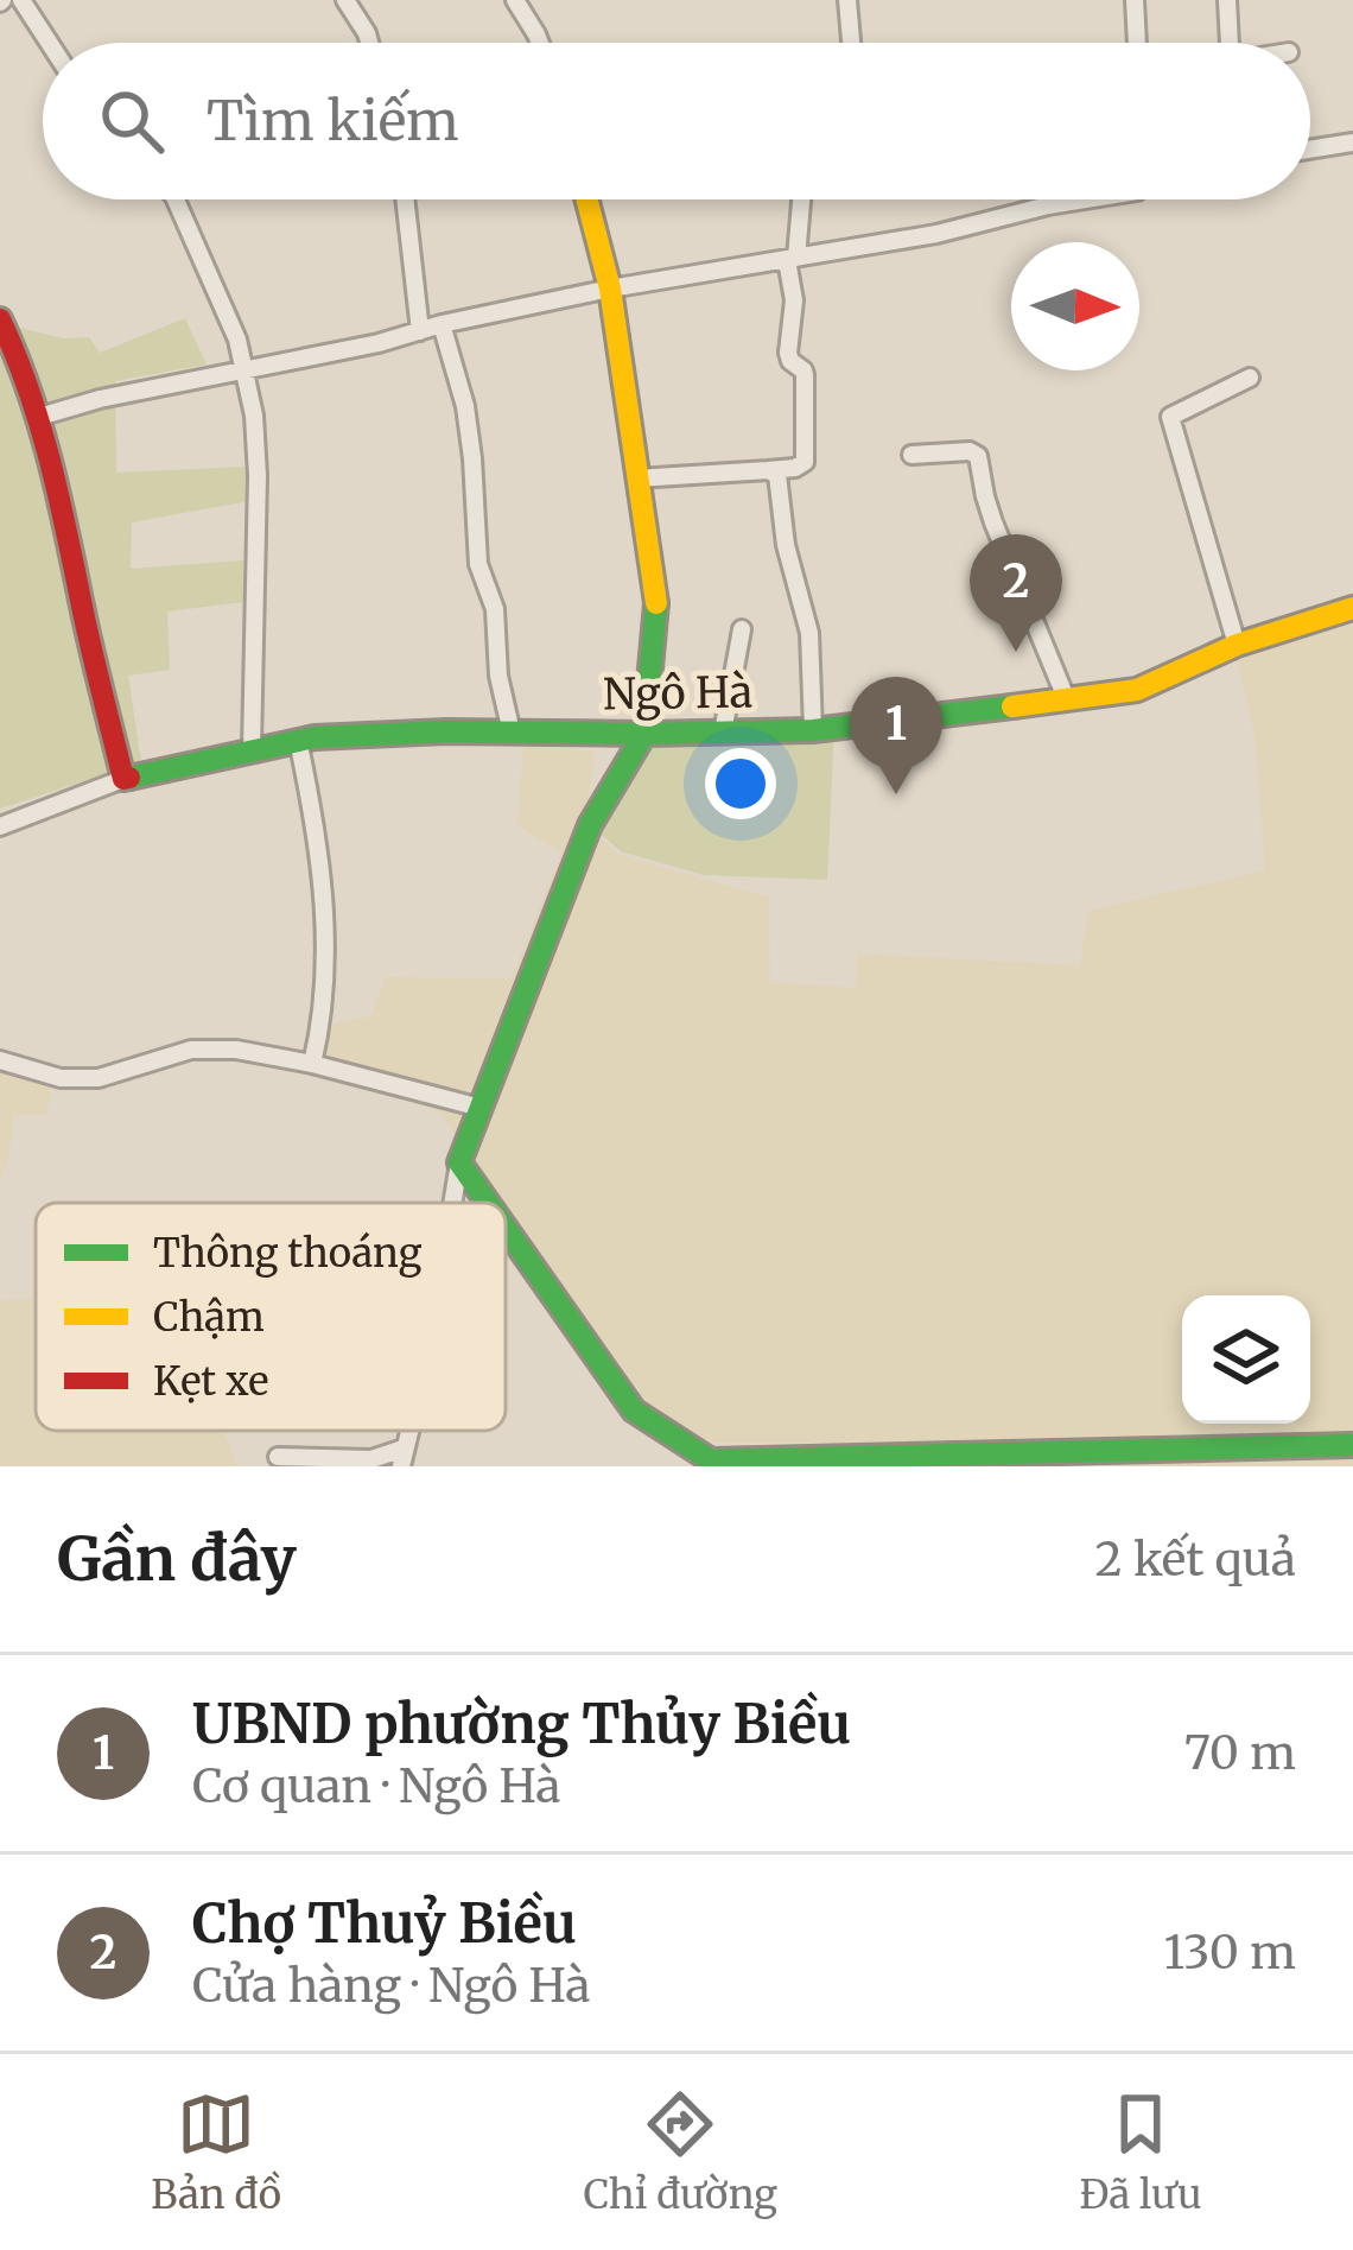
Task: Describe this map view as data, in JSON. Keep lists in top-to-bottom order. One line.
{"streets":{"street":["Ngô Hà"]},"legend":["Thông thoáng","Chậm","Kẹt xe"],"north":"right","page":{"search":"Tìm kiếm","pins":["2","1"],"heading":["Gần đây","2 kết quả"],"list":[{"mark":"1","name":"UBND phường Thủy Biều","note":"Cơ quan · Ngô Hà","value":"70 m"},{"mark":"2","name":"Chợ Thuỷ Biều","note":"Cửa hàng · Ngô Hà","value":"130 m"}],"nav":["Bản đồ","Chỉ đường","Đã lưu"]}}
